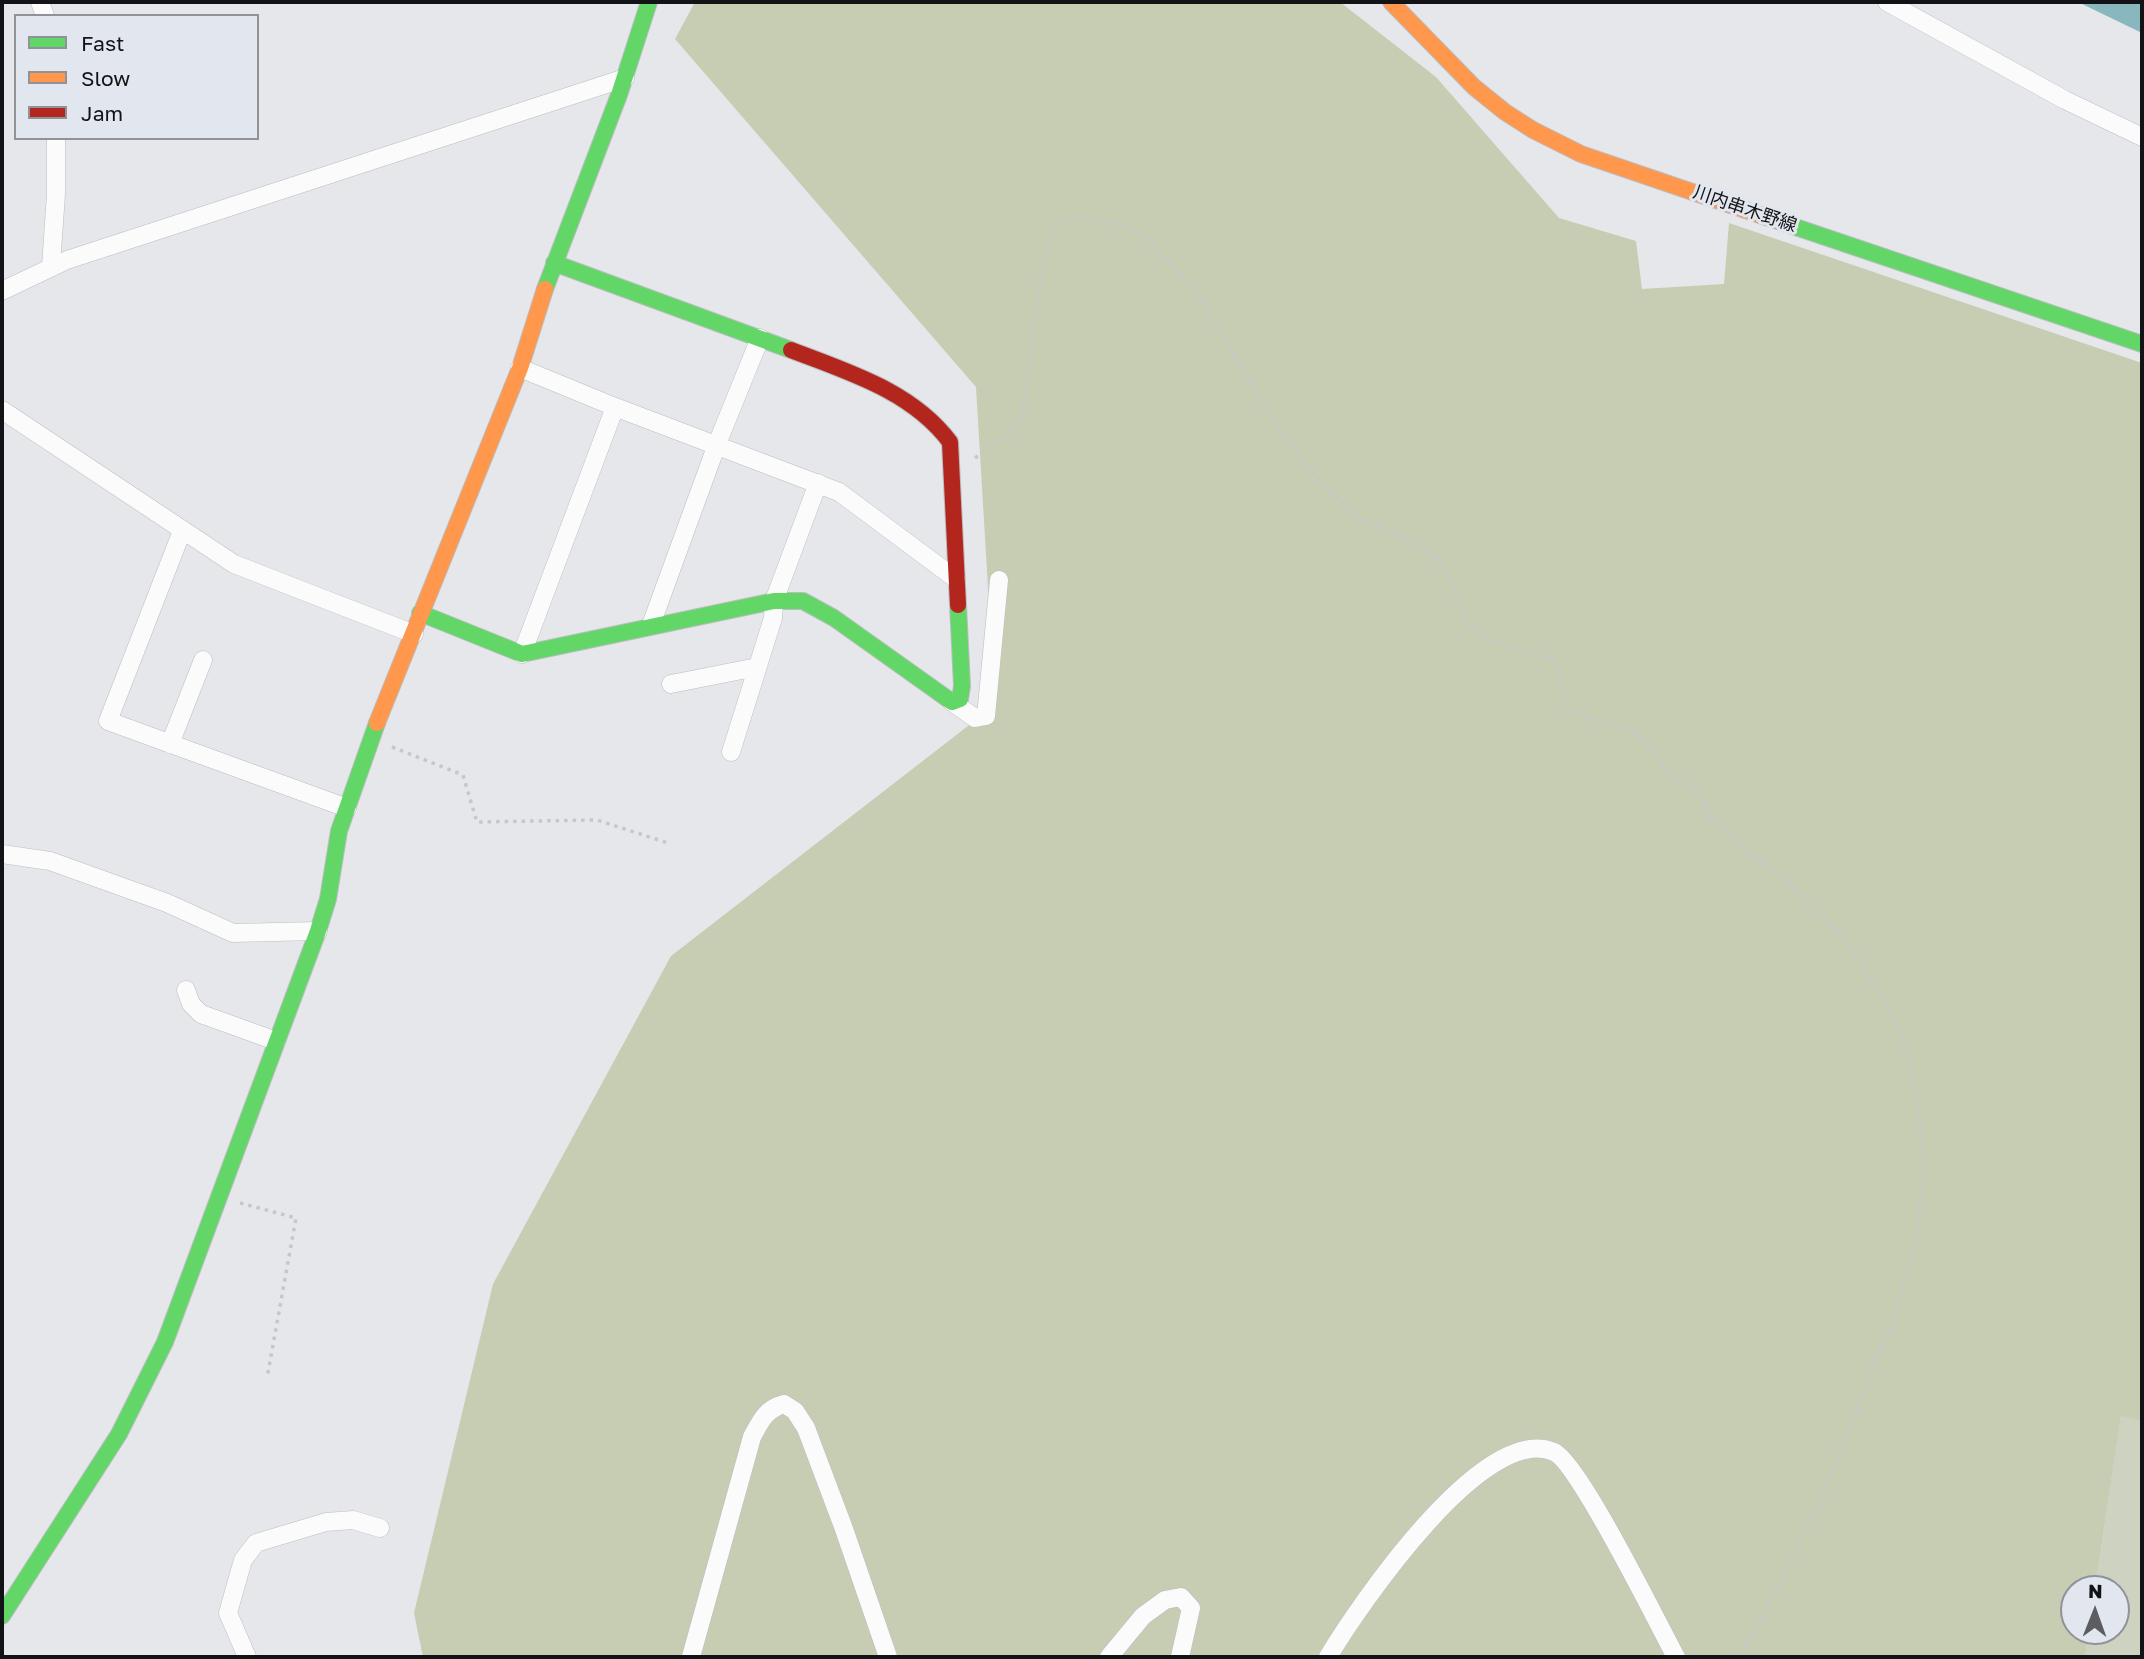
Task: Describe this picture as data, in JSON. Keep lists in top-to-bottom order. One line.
{"streets":{"street":["川内串木野線"]},"legend":["Fast","Slow","Jam"],"north":"top"}
